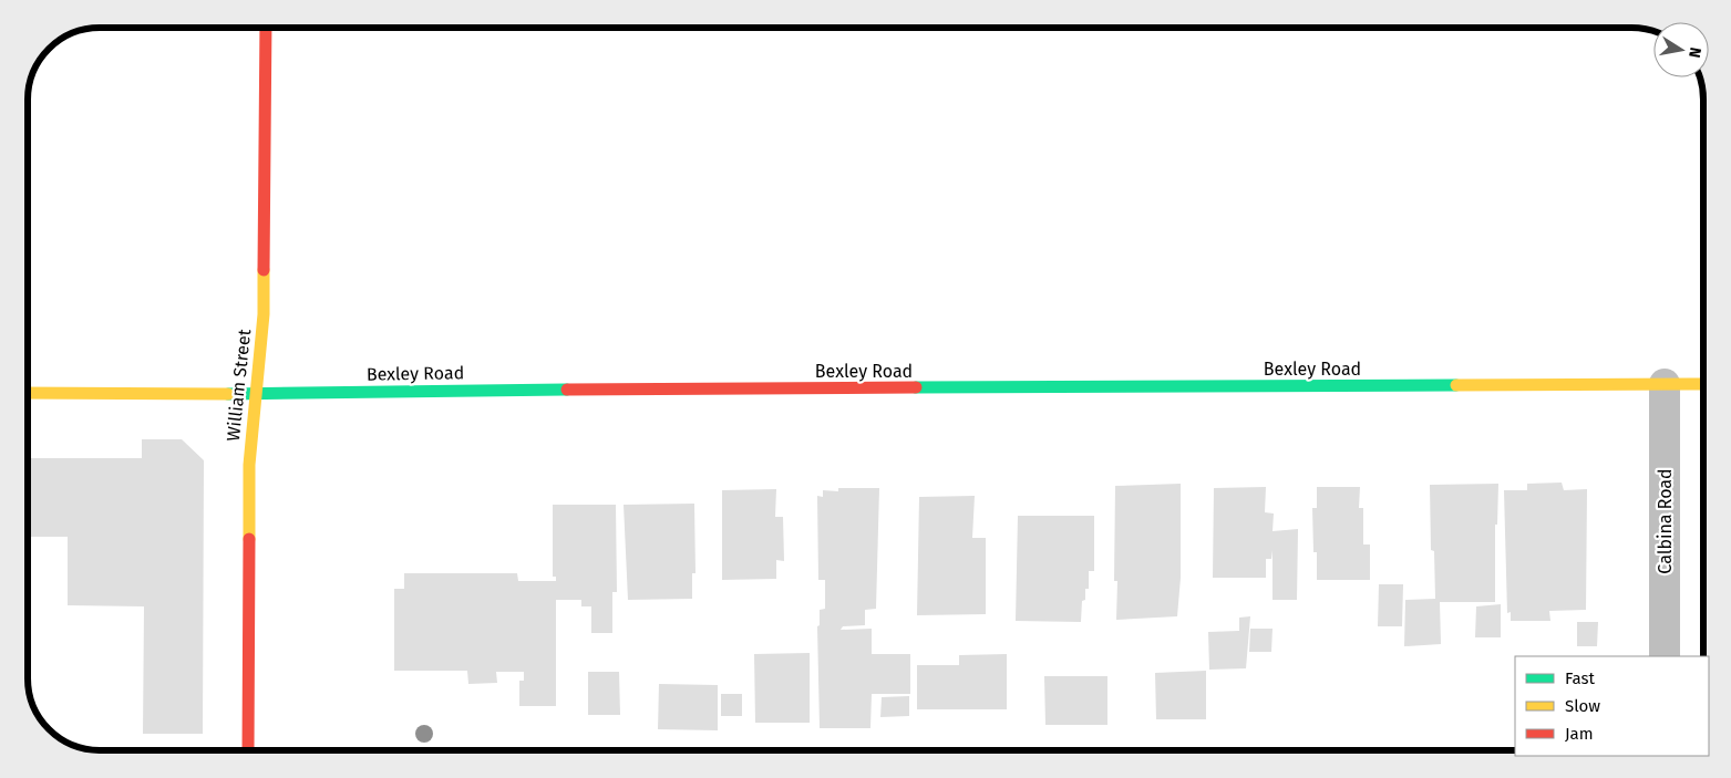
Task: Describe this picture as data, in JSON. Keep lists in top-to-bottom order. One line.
{"streets":{"main road":["Bexley Road","William Street"],"street":["Calbina Road"]},"crossings":[["Bexley Road","William Street"],["Bexley Road","Calbina Road"]],"legend":["Fast","Slow","Jam"],"north":"right"}
